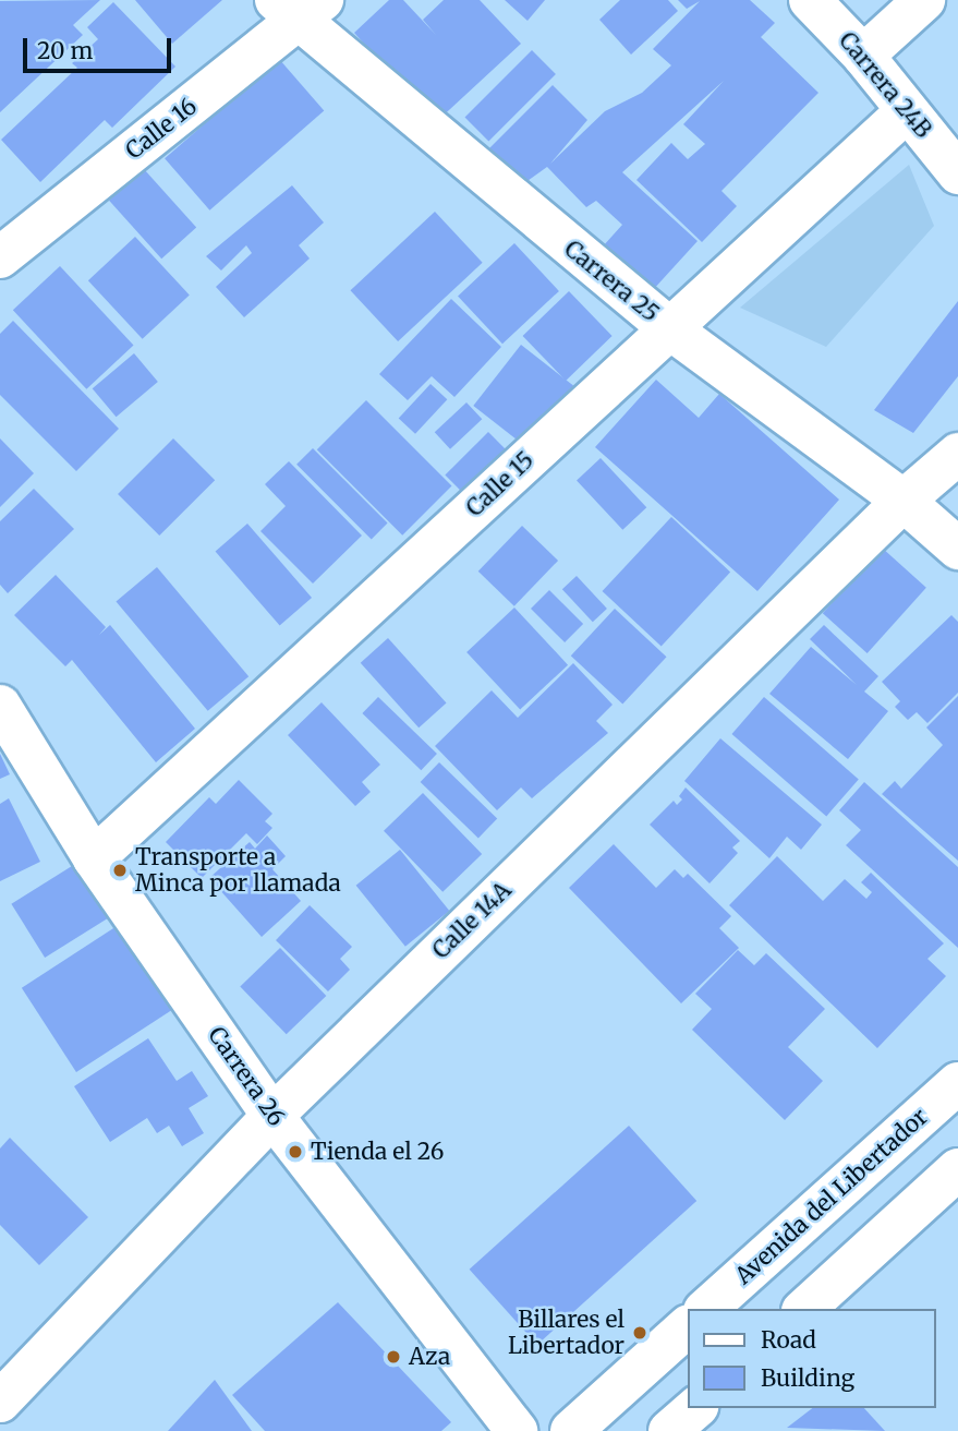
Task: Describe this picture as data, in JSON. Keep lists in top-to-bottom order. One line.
{"streets":{"street":["Carrera 24B","Calle 16","Carrera 25","Calle 15","Calle 14A","Carrera 26","Avenida del Libertador"]},"crossings":[["Carrera 24B","Calle 15"],["Calle 16","Carrera 25"],["Carrera 25","Calle 15"],["Carrera 25","Calle 14A"],["Calle 15","Carrera 26"],["Calle 14A","Carrera 26"]],"places":["Transporte a Minca por llamada","Tienda el 26","Billares el Libertador","Aza"],"legend":["Road","Building"],"scale_bar":"20 m"}
